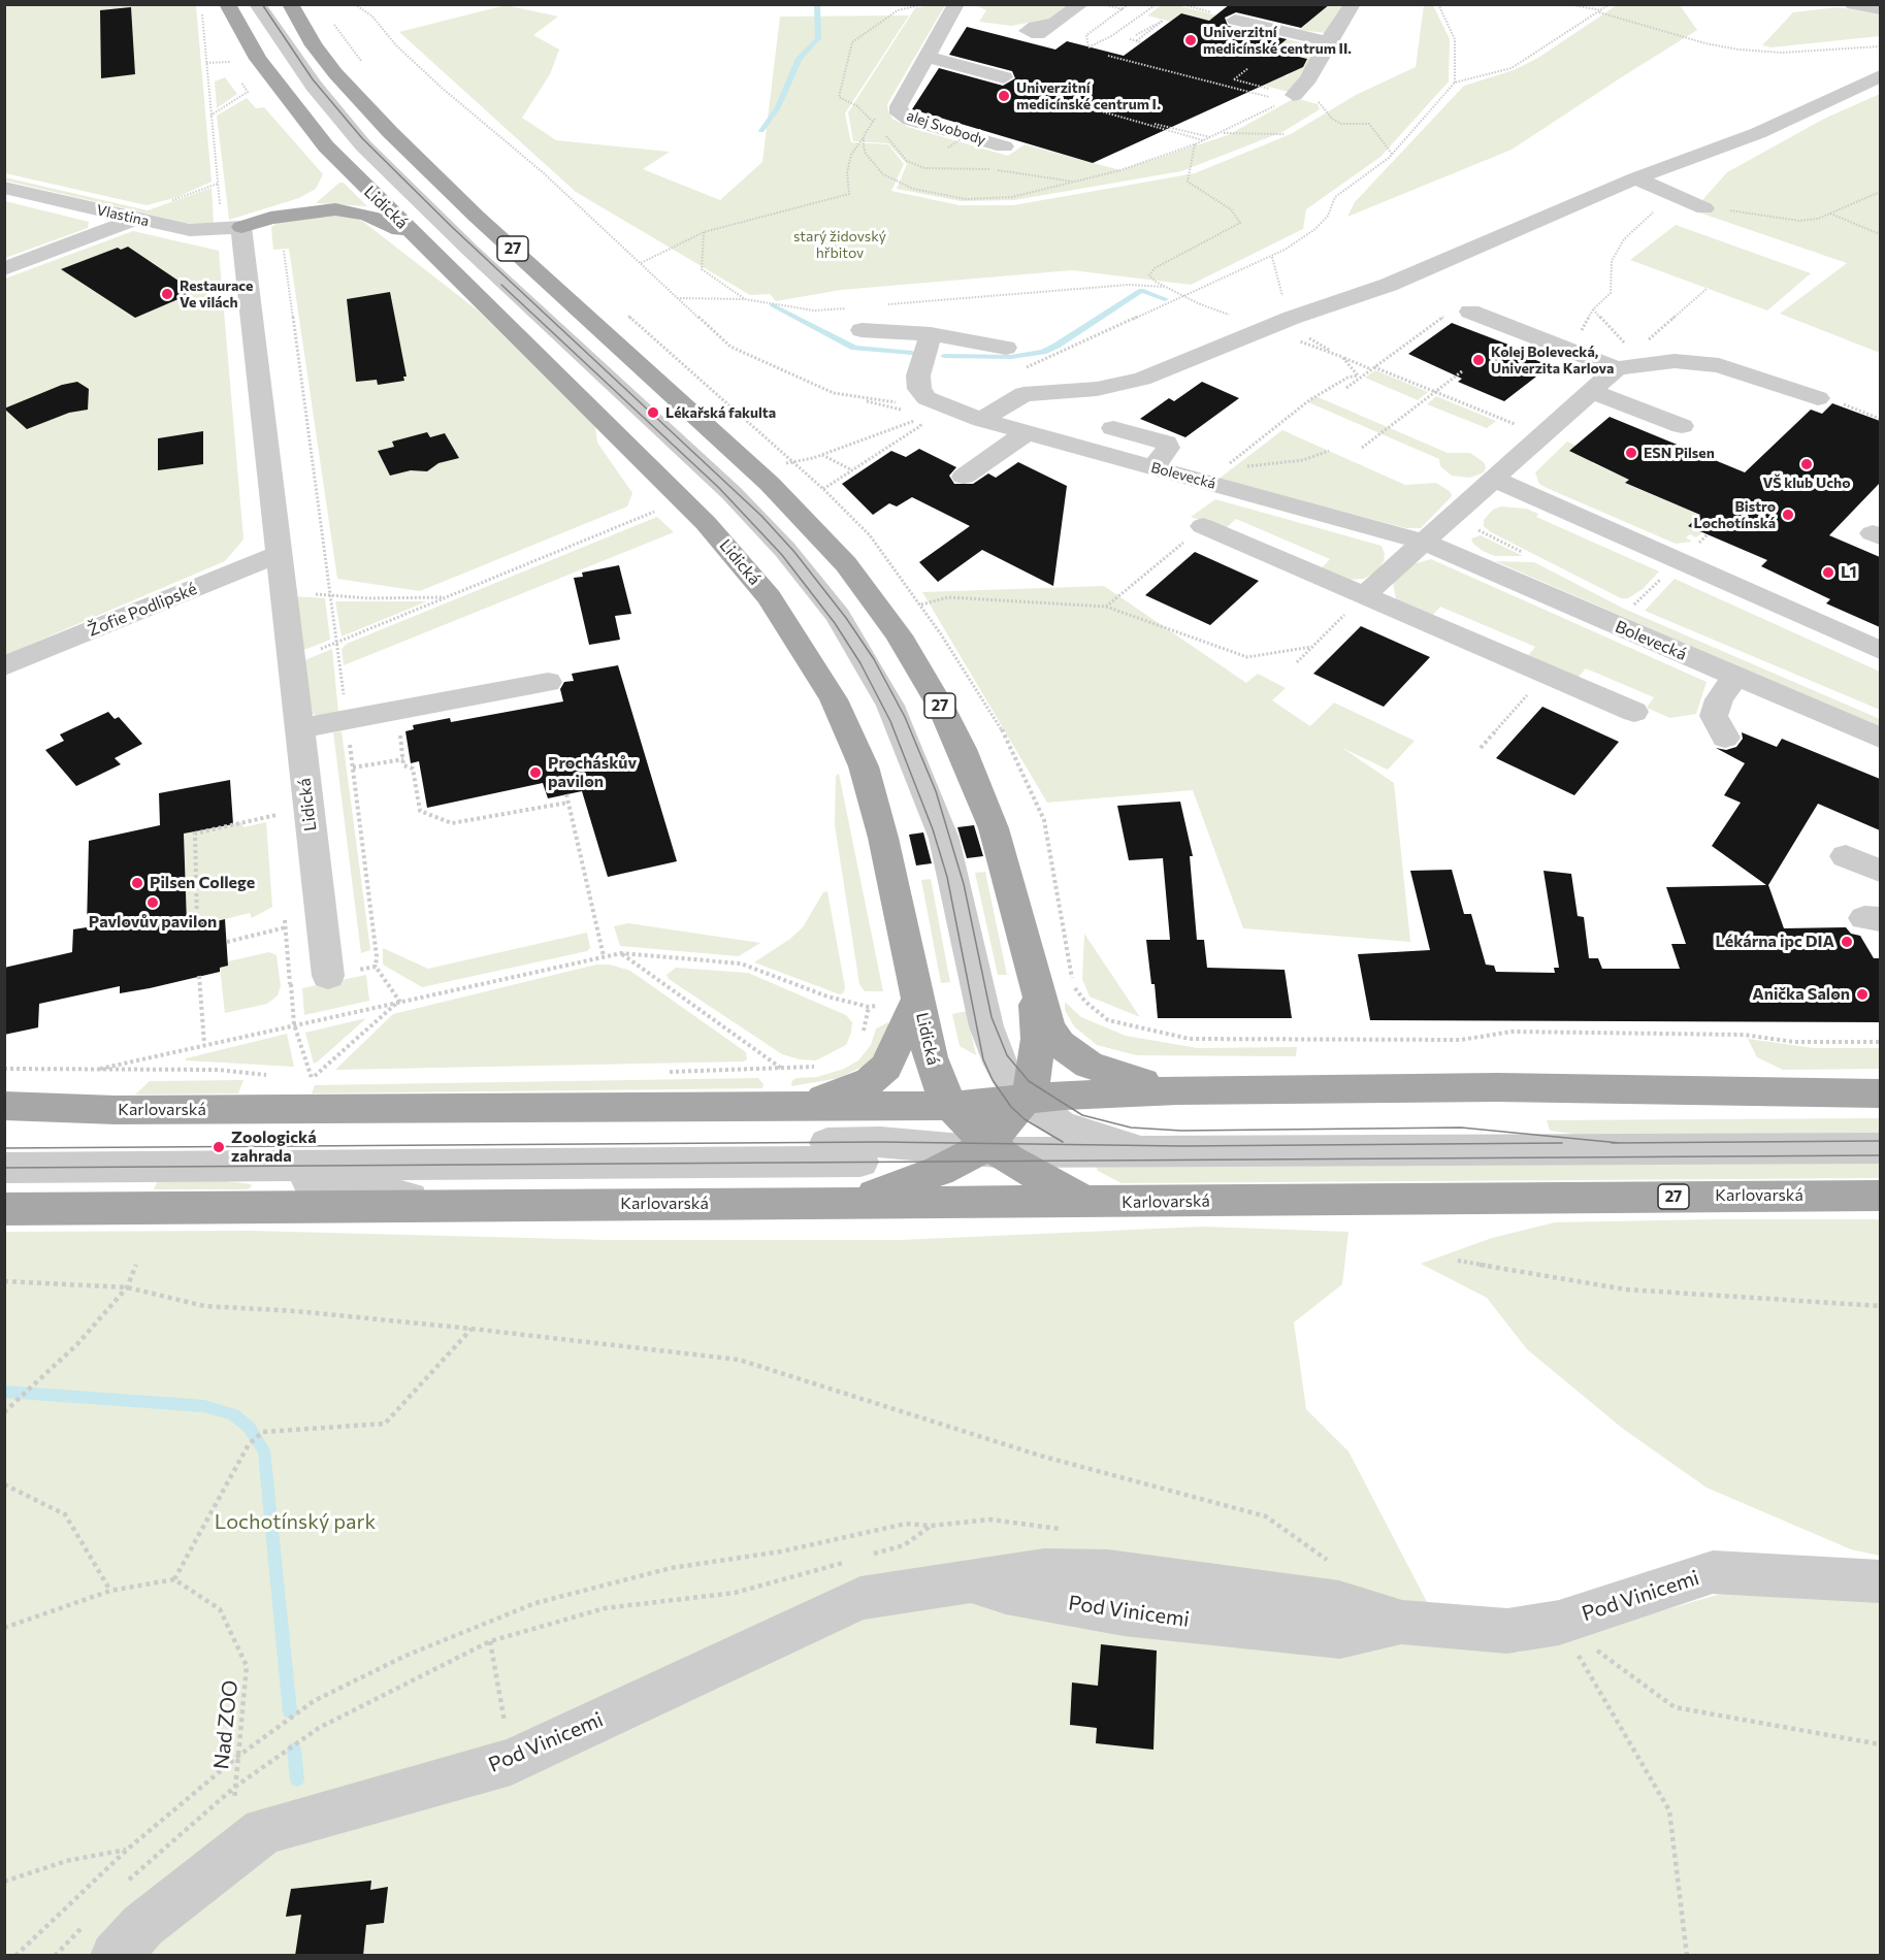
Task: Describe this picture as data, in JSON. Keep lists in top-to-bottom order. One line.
{"streets":{"main road":["Lidická","27","Karlovarská"],"street":["alej Svobody","Vlastina","Bolevecká","Žofie Podlipské","Pod Vinicemi"],"path":["Nad ZOO"]},"crossings":[["Lidická","Vlastina"],["Lidická","Žofie Podlipské"],["Lidická","Karlovarská"],["27","Karlovarská"],["Pod Vinicemi","Nad ZOO"]],"parks":["starý židovský hřbitov","Lochotínský park"],"places":["Univerzitní medicínské centrum II.","Univerzitní medicínské centrum I.","Restaurace Ve vilách","Kolej Bolevecká, Univerzita Karlova","Lékařská fakulta","ESN Pilsen","VŠ klub Ucho","Bistro Lochotínská","L1","Procháskův pavilon","Pilsen College","Pavlovův pavilon","Lékárna ipc DIA","Anička Salon","Zoologická zahrada"]}
